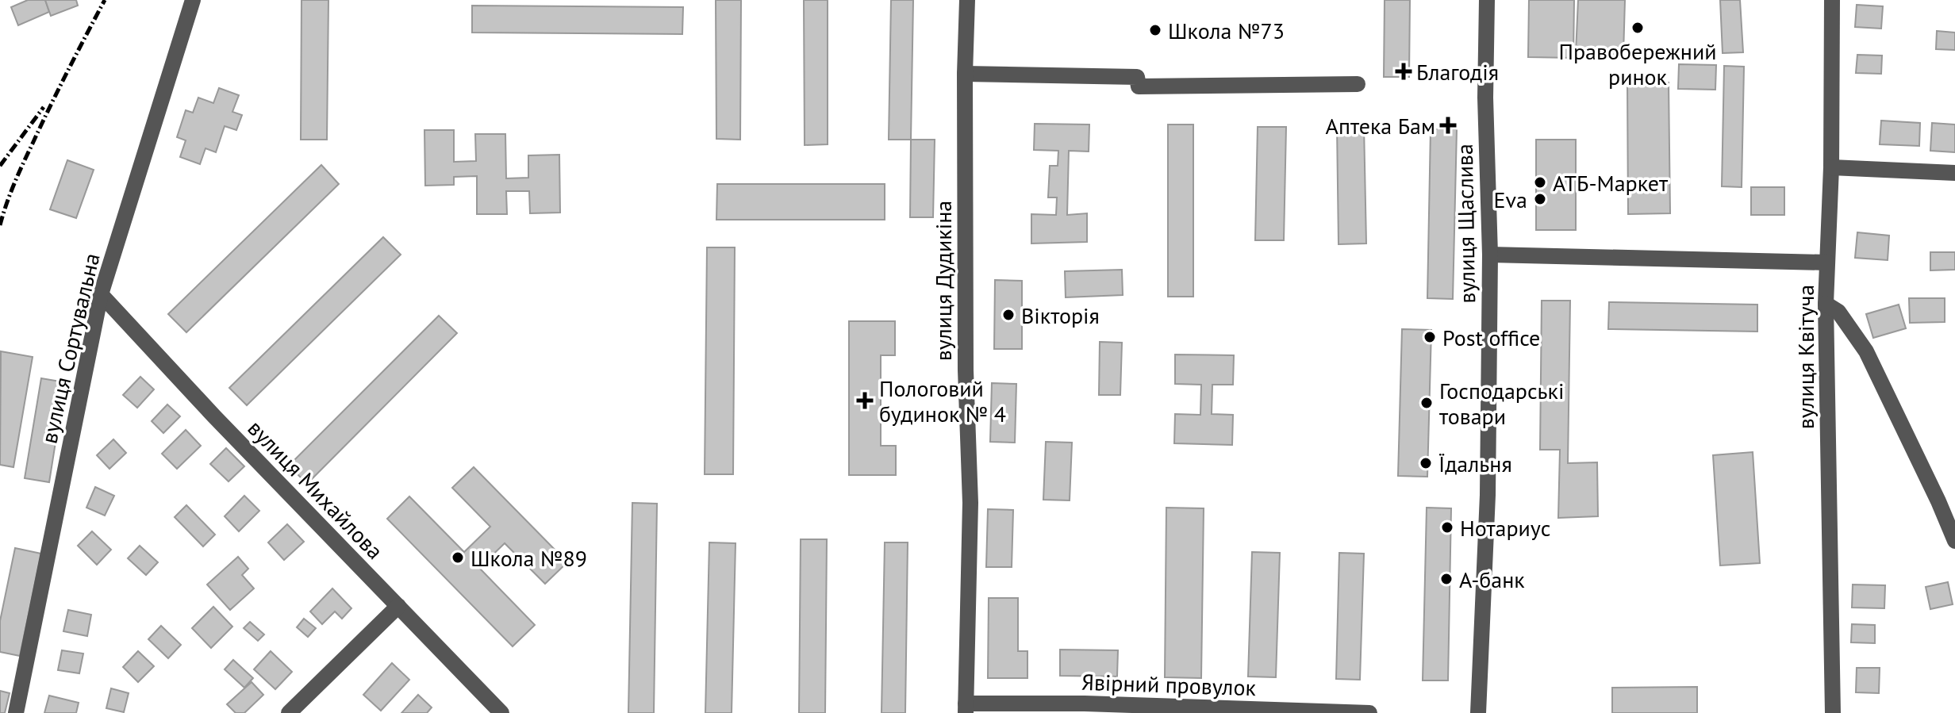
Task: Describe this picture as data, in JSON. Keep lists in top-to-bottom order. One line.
{"streets":{"street":["вулиця Щаслива","вулиця Дудикіна","вулиця Сортувальна","вулиця Квітуча","вулиця Михайлова","Явірний провулок"]},"crossings":[["вулиця Дудикіна","Явірний провулок"],["вулиця Сортувальна","вулиця Михайлова"]],"places":{"other":["Правобережний ринок","Школа №73","АТБ-Маркет","Eva","Вікторія","Post office","Господарські товари","Їдальня","Нотариус","Школа №89","А-банк"],"health":["Благодія","Аптека Бам","Пологовий будинок № 4"]}}
